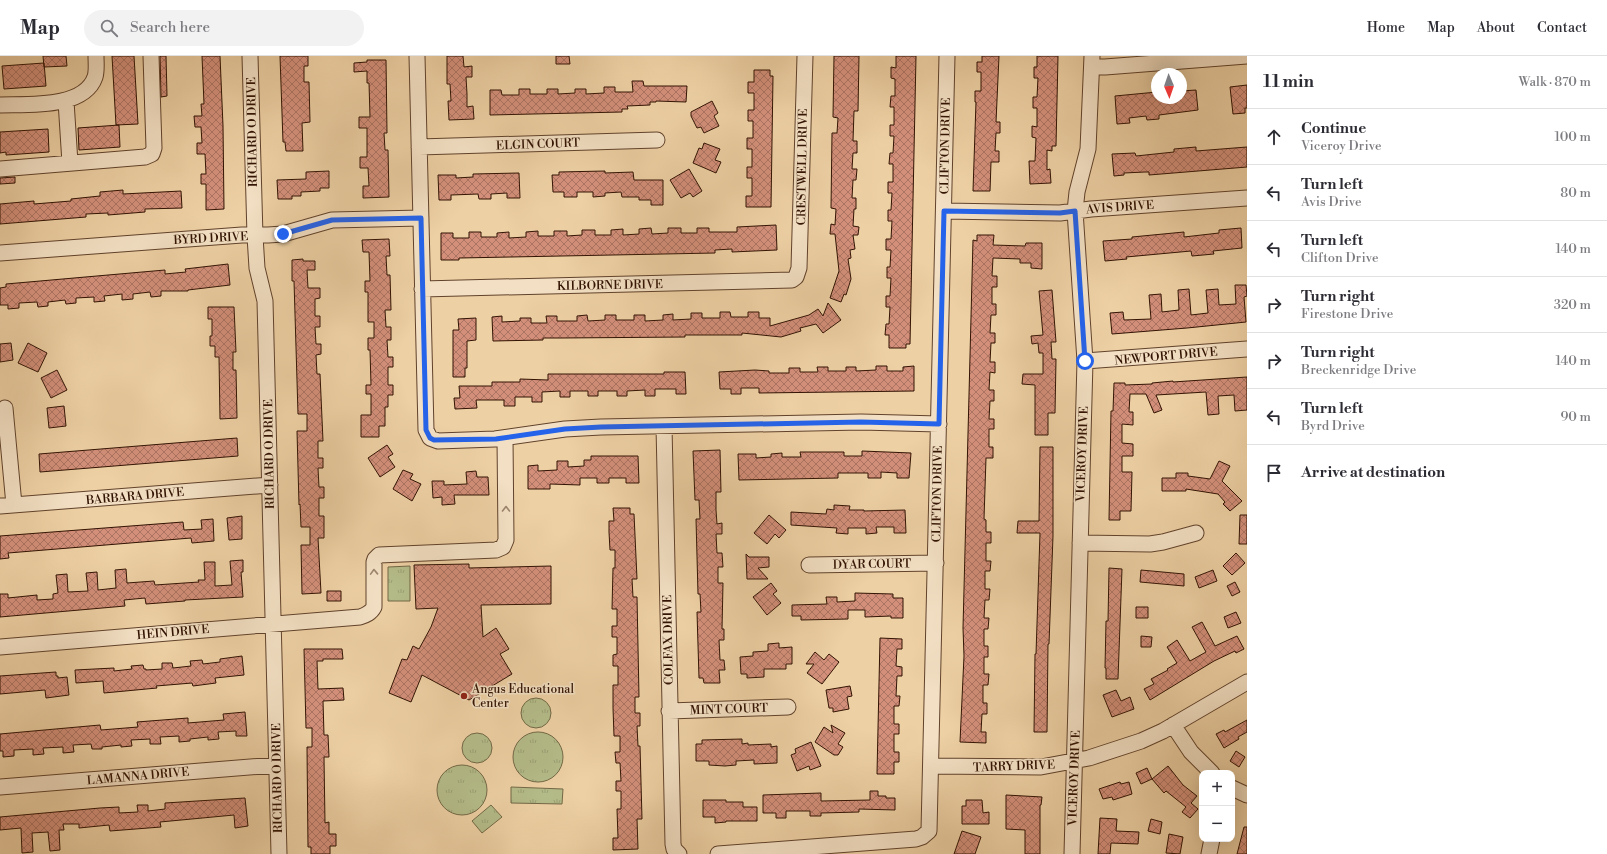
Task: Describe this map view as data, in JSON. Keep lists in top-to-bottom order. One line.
{"streets":{"street":["RICHARD O DRIVE","ELGIN COURT","CLIFTON DRIVE","CRESTWELL DRIVE","AVIS DRIVE","BYRD DRIVE","KILBORNE DRIVE","NEWPORT DRIVE","VICEROY DRIVE","BARBARA DRIVE","DYAR COURT","HEIN DRIVE","COLFAX DRIVE","MINT COURT","TARRY DRIVE","LAMANNA DRIVE"]},"crossings":[["RICHARD O DRIVE","BYRD DRIVE"],["RICHARD O DRIVE","BARBARA DRIVE"],["RICHARD O DRIVE","HEIN DRIVE"],["RICHARD O DRIVE","LAMANNA DRIVE"],["CLIFTON DRIVE","AVIS DRIVE"],["CLIFTON DRIVE","DYAR COURT"],["CLIFTON DRIVE","TARRY DRIVE"],["CRESTWELL DRIVE","KILBORNE DRIVE"],["AVIS DRIVE","VICEROY DRIVE"],["NEWPORT DRIVE","VICEROY DRIVE"],["VICEROY DRIVE","TARRY DRIVE"],["COLFAX DRIVE","MINT COURT"]],"places":["Angus Educational Center"],"north":"bottom","page":{"header":"Map","search":"Search here","nav":["Home","Map","About","Contact"],"heading":["11 min","Walk · 870 m"],"list":[["Continue","Viceroy Drive","100 m"],["Turn left","Avis Drive","80 m"],["Turn left","Clifton Drive","140 m"],["Turn right","Firestone Drive","320 m"],["Turn right","Breckenridge Drive","140 m"],["Turn left","Byrd Drive","90 m"],"Arrive at destination"],"map_buttons":["+","−"]}}
